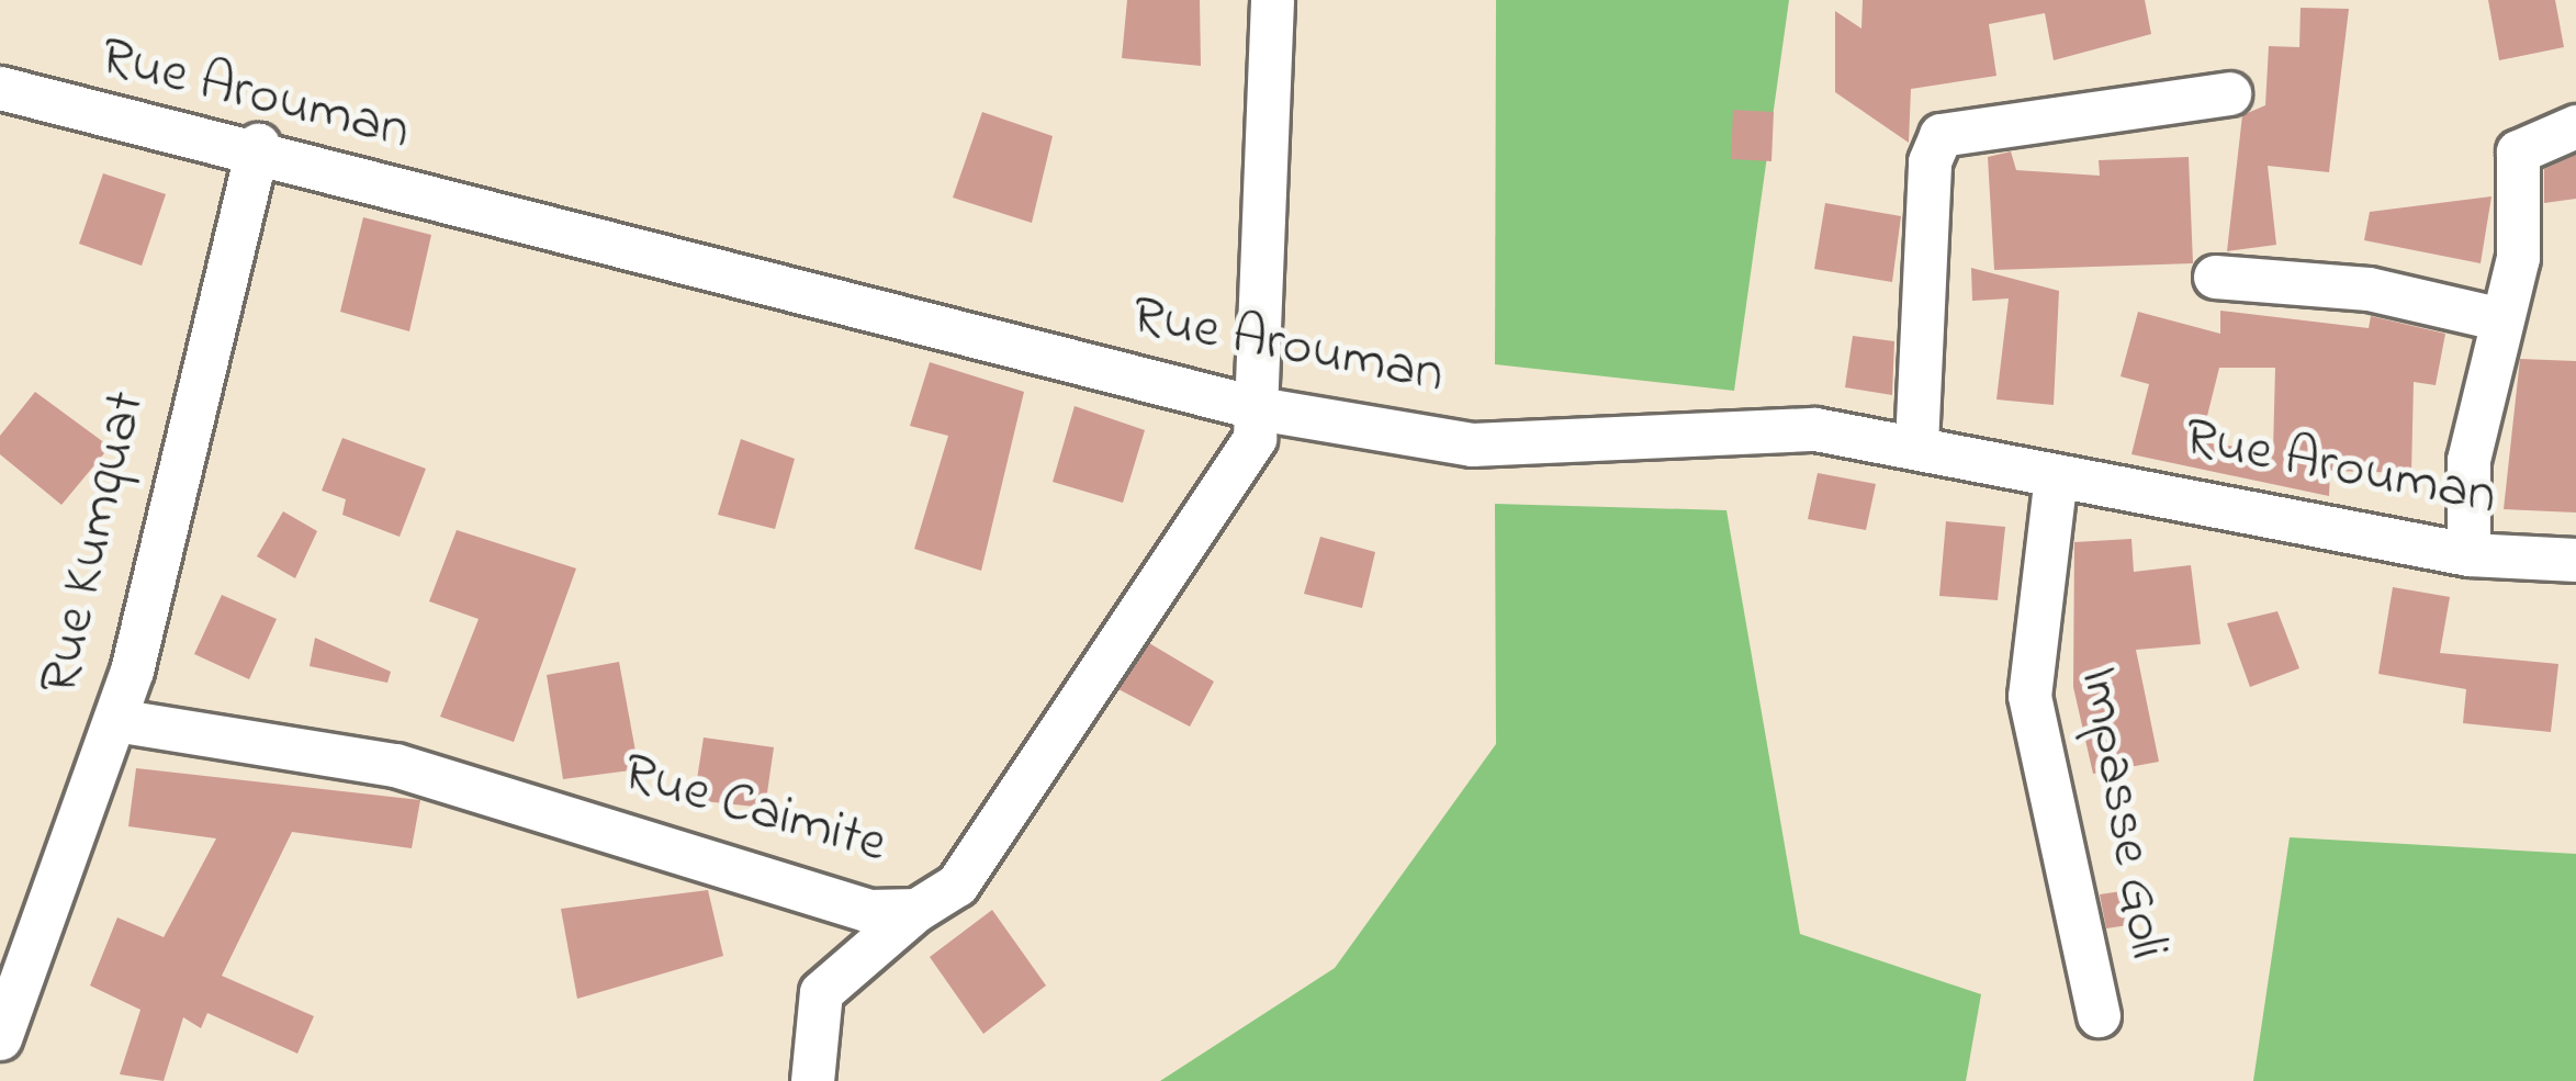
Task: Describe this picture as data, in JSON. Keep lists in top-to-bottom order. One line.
{"streets":{"street":["Rue Arouman","Rue Kumquat","Rue Caimite","Impasse Goli"]},"crossings":[["Rue Arouman","Rue Kumquat"],["Rue Arouman","Rue Caimite"],["Rue Arouman","Impasse Goli"],["Rue Kumquat","Rue Caimite"]]}
